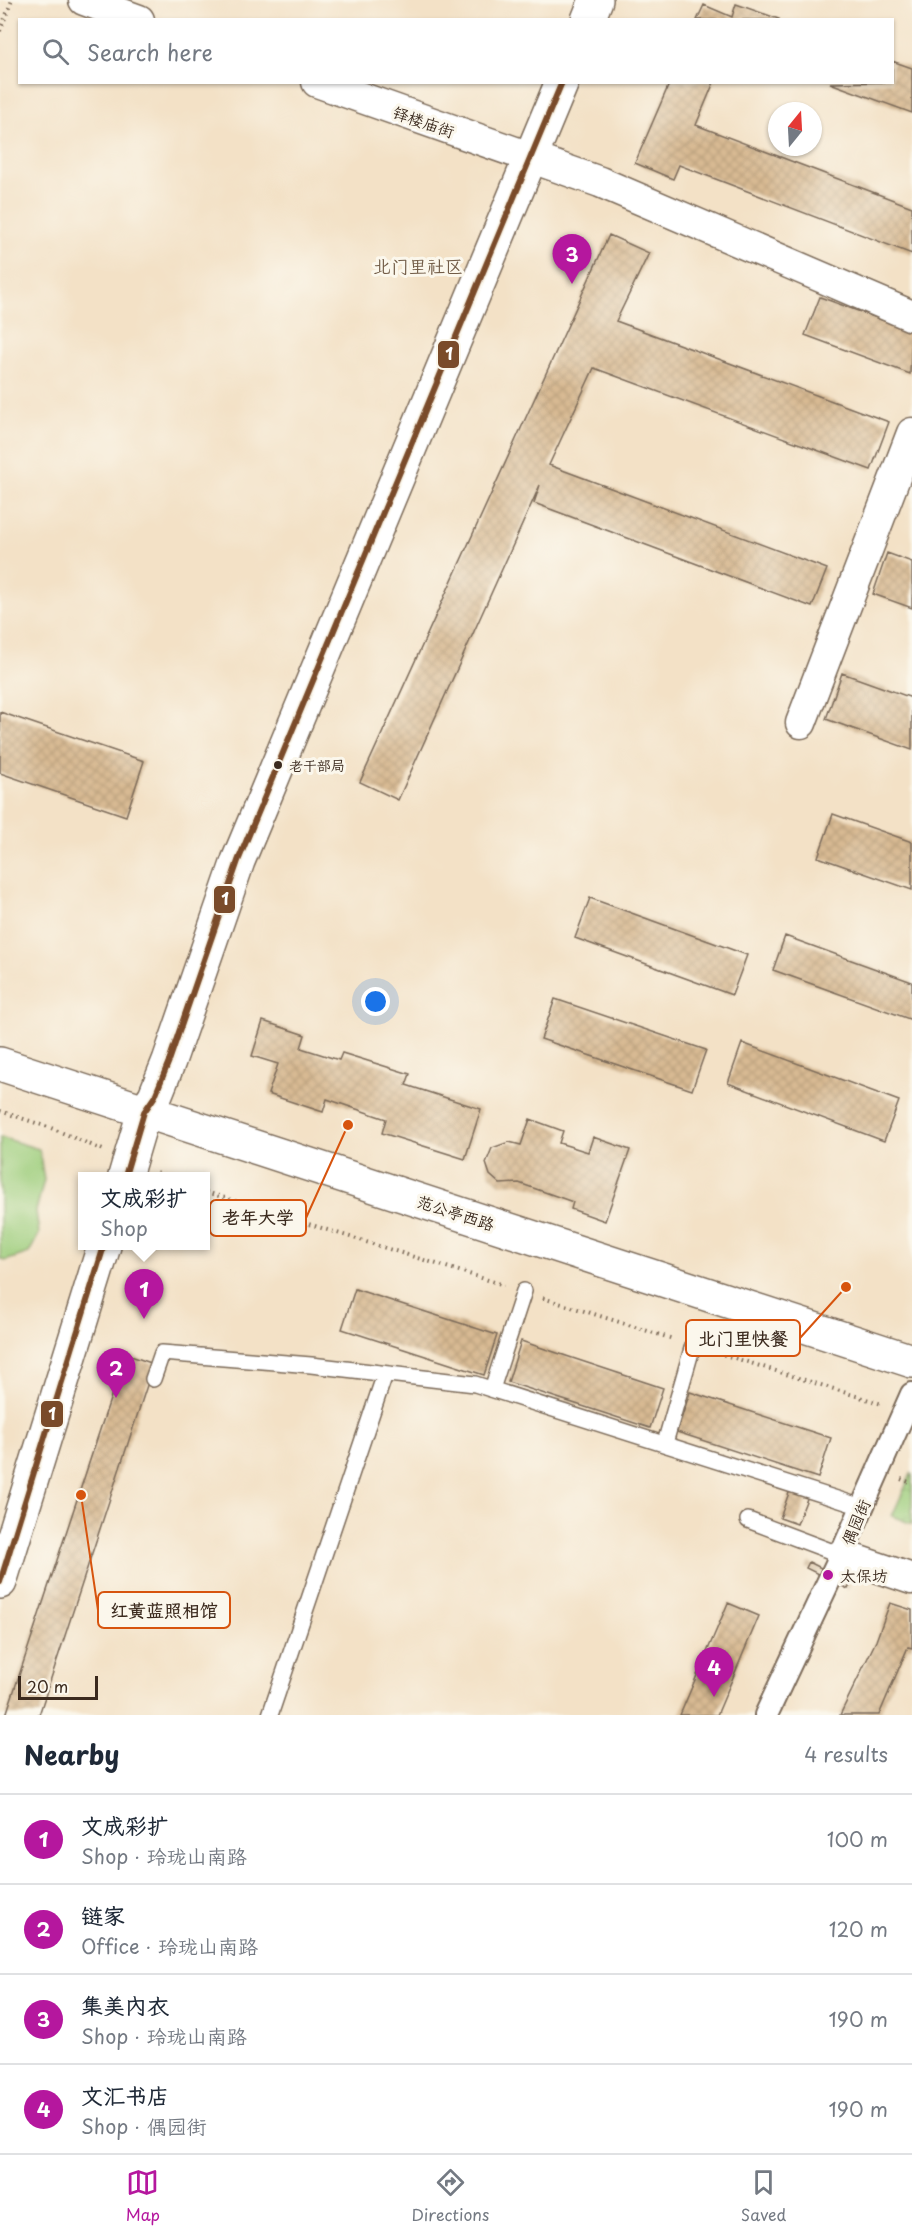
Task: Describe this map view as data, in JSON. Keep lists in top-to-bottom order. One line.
{"streets":{"main road":["范公亭西路"],"street":["铎楼庙街","偶园街"]},"crossings":[["范公亭西路","偶园街"]],"districts":["北门里社区"],"places":["老干部局","老年大学","北门里快餐","红黄蓝照相馆","太保坊"],"lines":["transit line 1"],"scale_bar":"20 m","north":"top","page":{"search":"Search here","pins":["3","1","2","4"],"popup":["文成彩扩","Shop"],"scale":"20 m","heading":["Nearby","4 results"],"list":[{"mark":"1","name":"文成彩扩","note":"Shop · 玲珑山南路","value":"100 m"},{"mark":"2","name":"链家","note":"Office · 玲珑山南路","value":"120 m"},{"mark":"3","name":"集美内衣","note":"Shop · 玲珑山南路","value":"190 m"},{"mark":"4","name":"文汇书店","note":"Shop · 偶园街","value":"190 m"}],"nav":["Map","Directions","Saved"]}}
